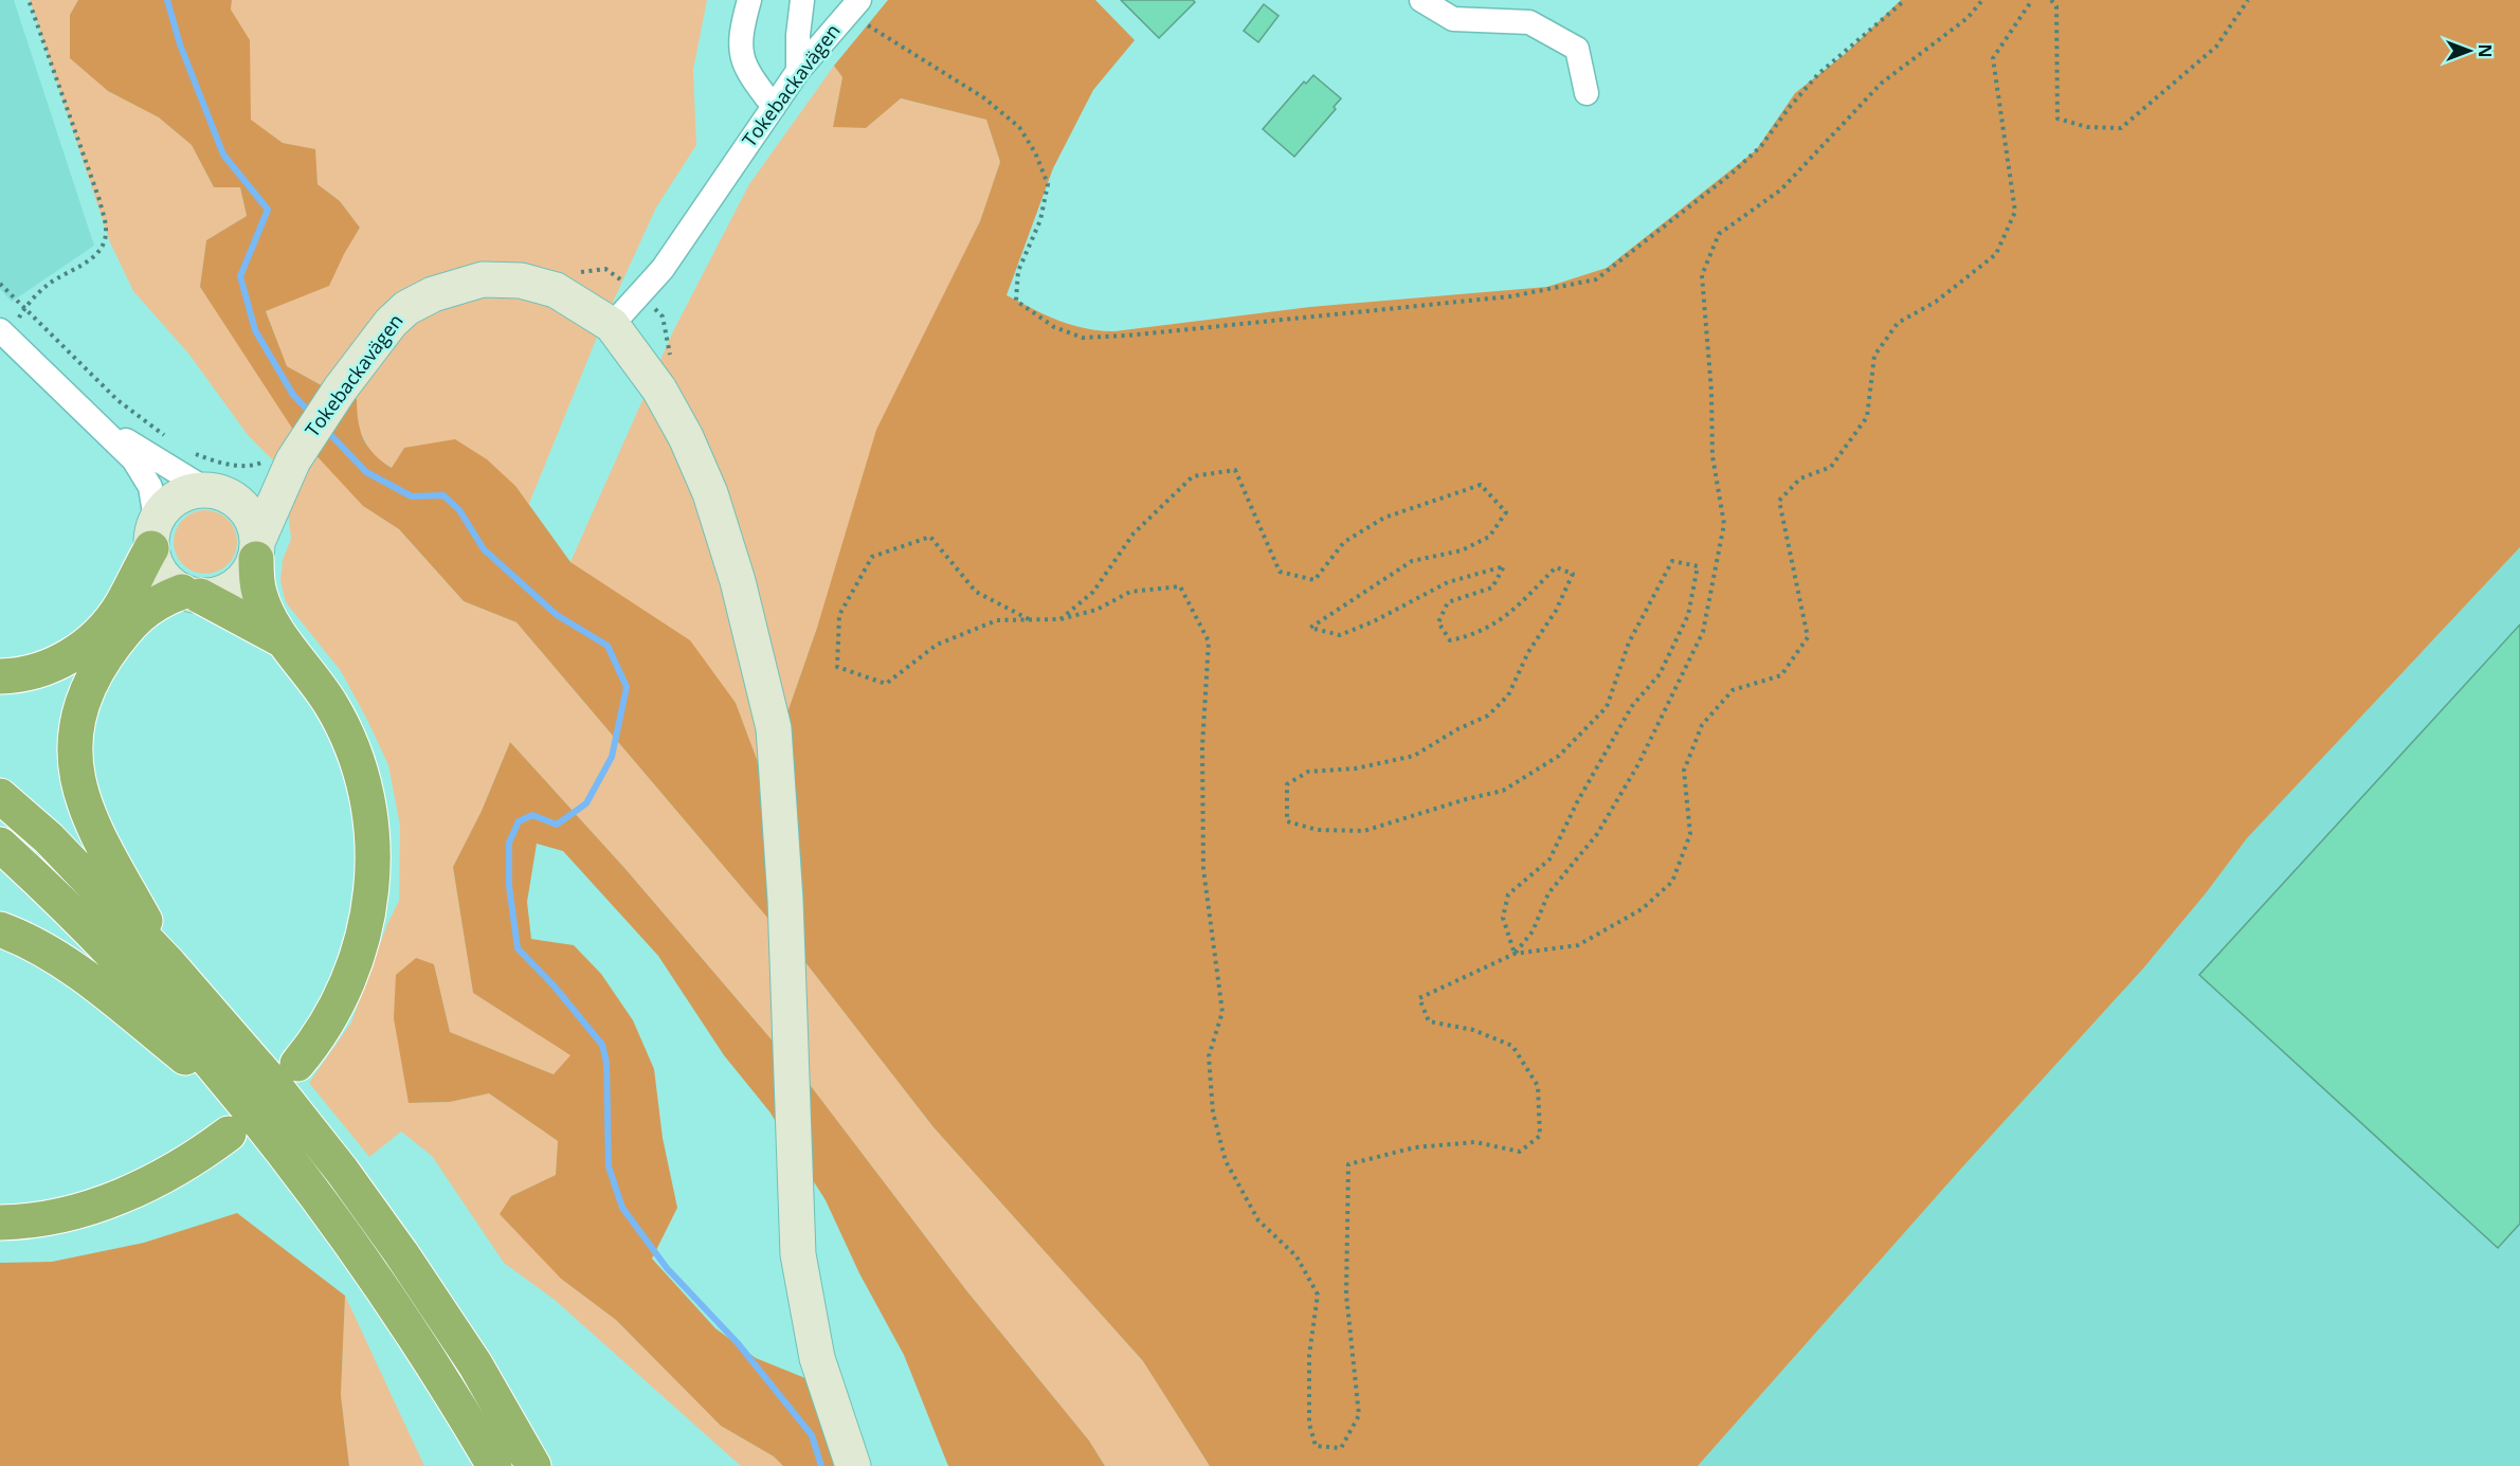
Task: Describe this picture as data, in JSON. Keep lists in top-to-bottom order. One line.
{"streets":{"street":["Tokebackavägen"]},"north":"right"}
